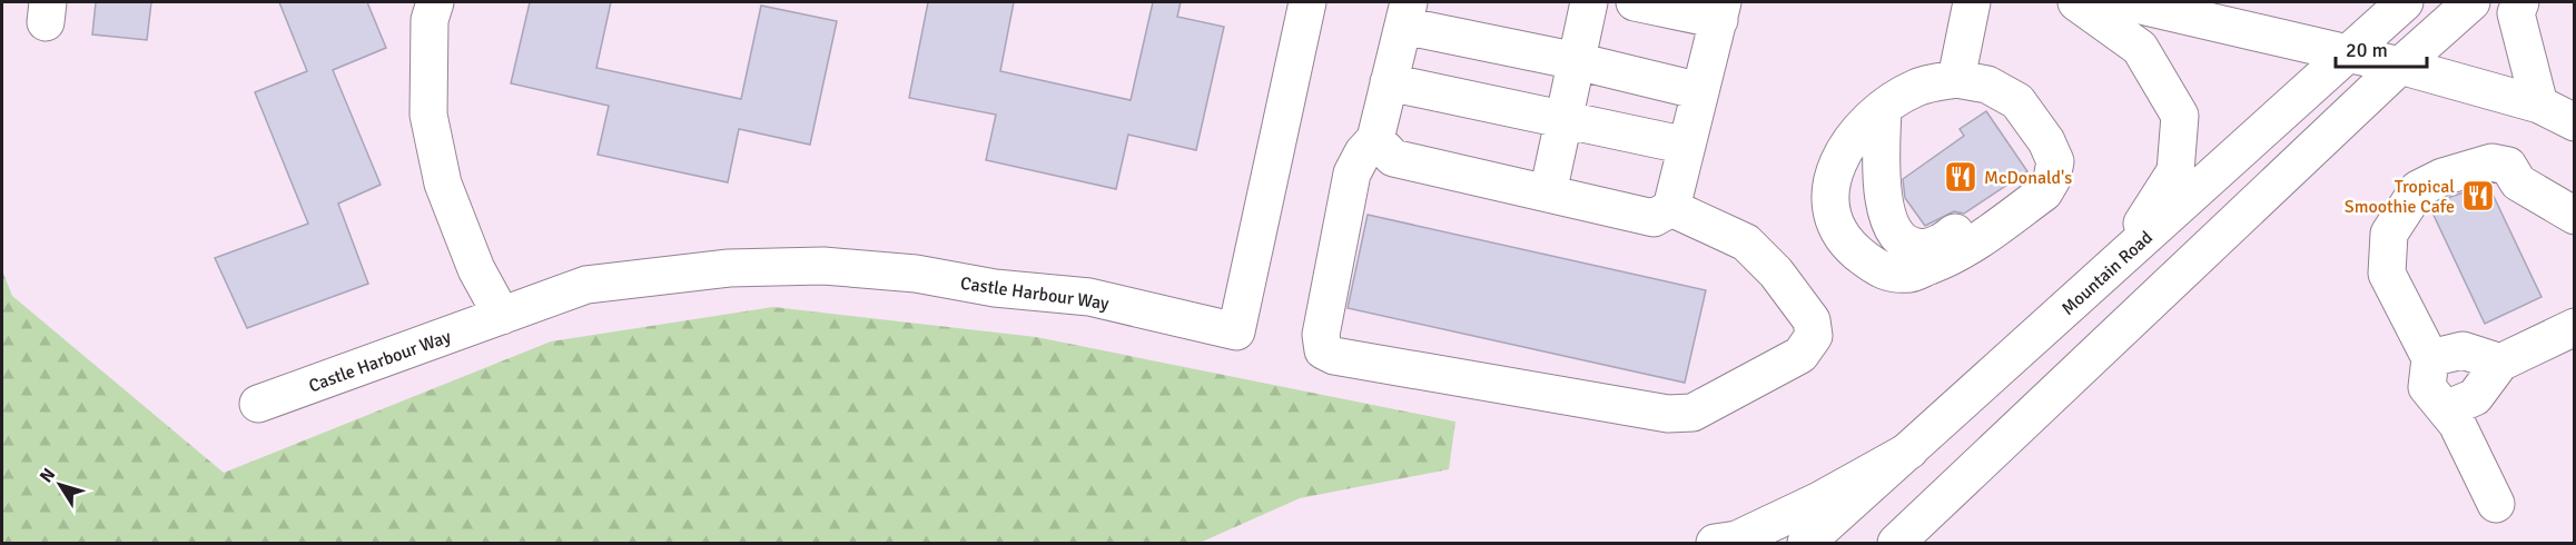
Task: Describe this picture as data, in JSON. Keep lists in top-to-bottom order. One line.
{"streets":{"main road":["Mountain Road","Castle Harbour Way"]},"places":{"restaurant":["McDonald's","Tropical Smoothie Cafe"]},"scale_bar":"20 m","north":"top left"}
